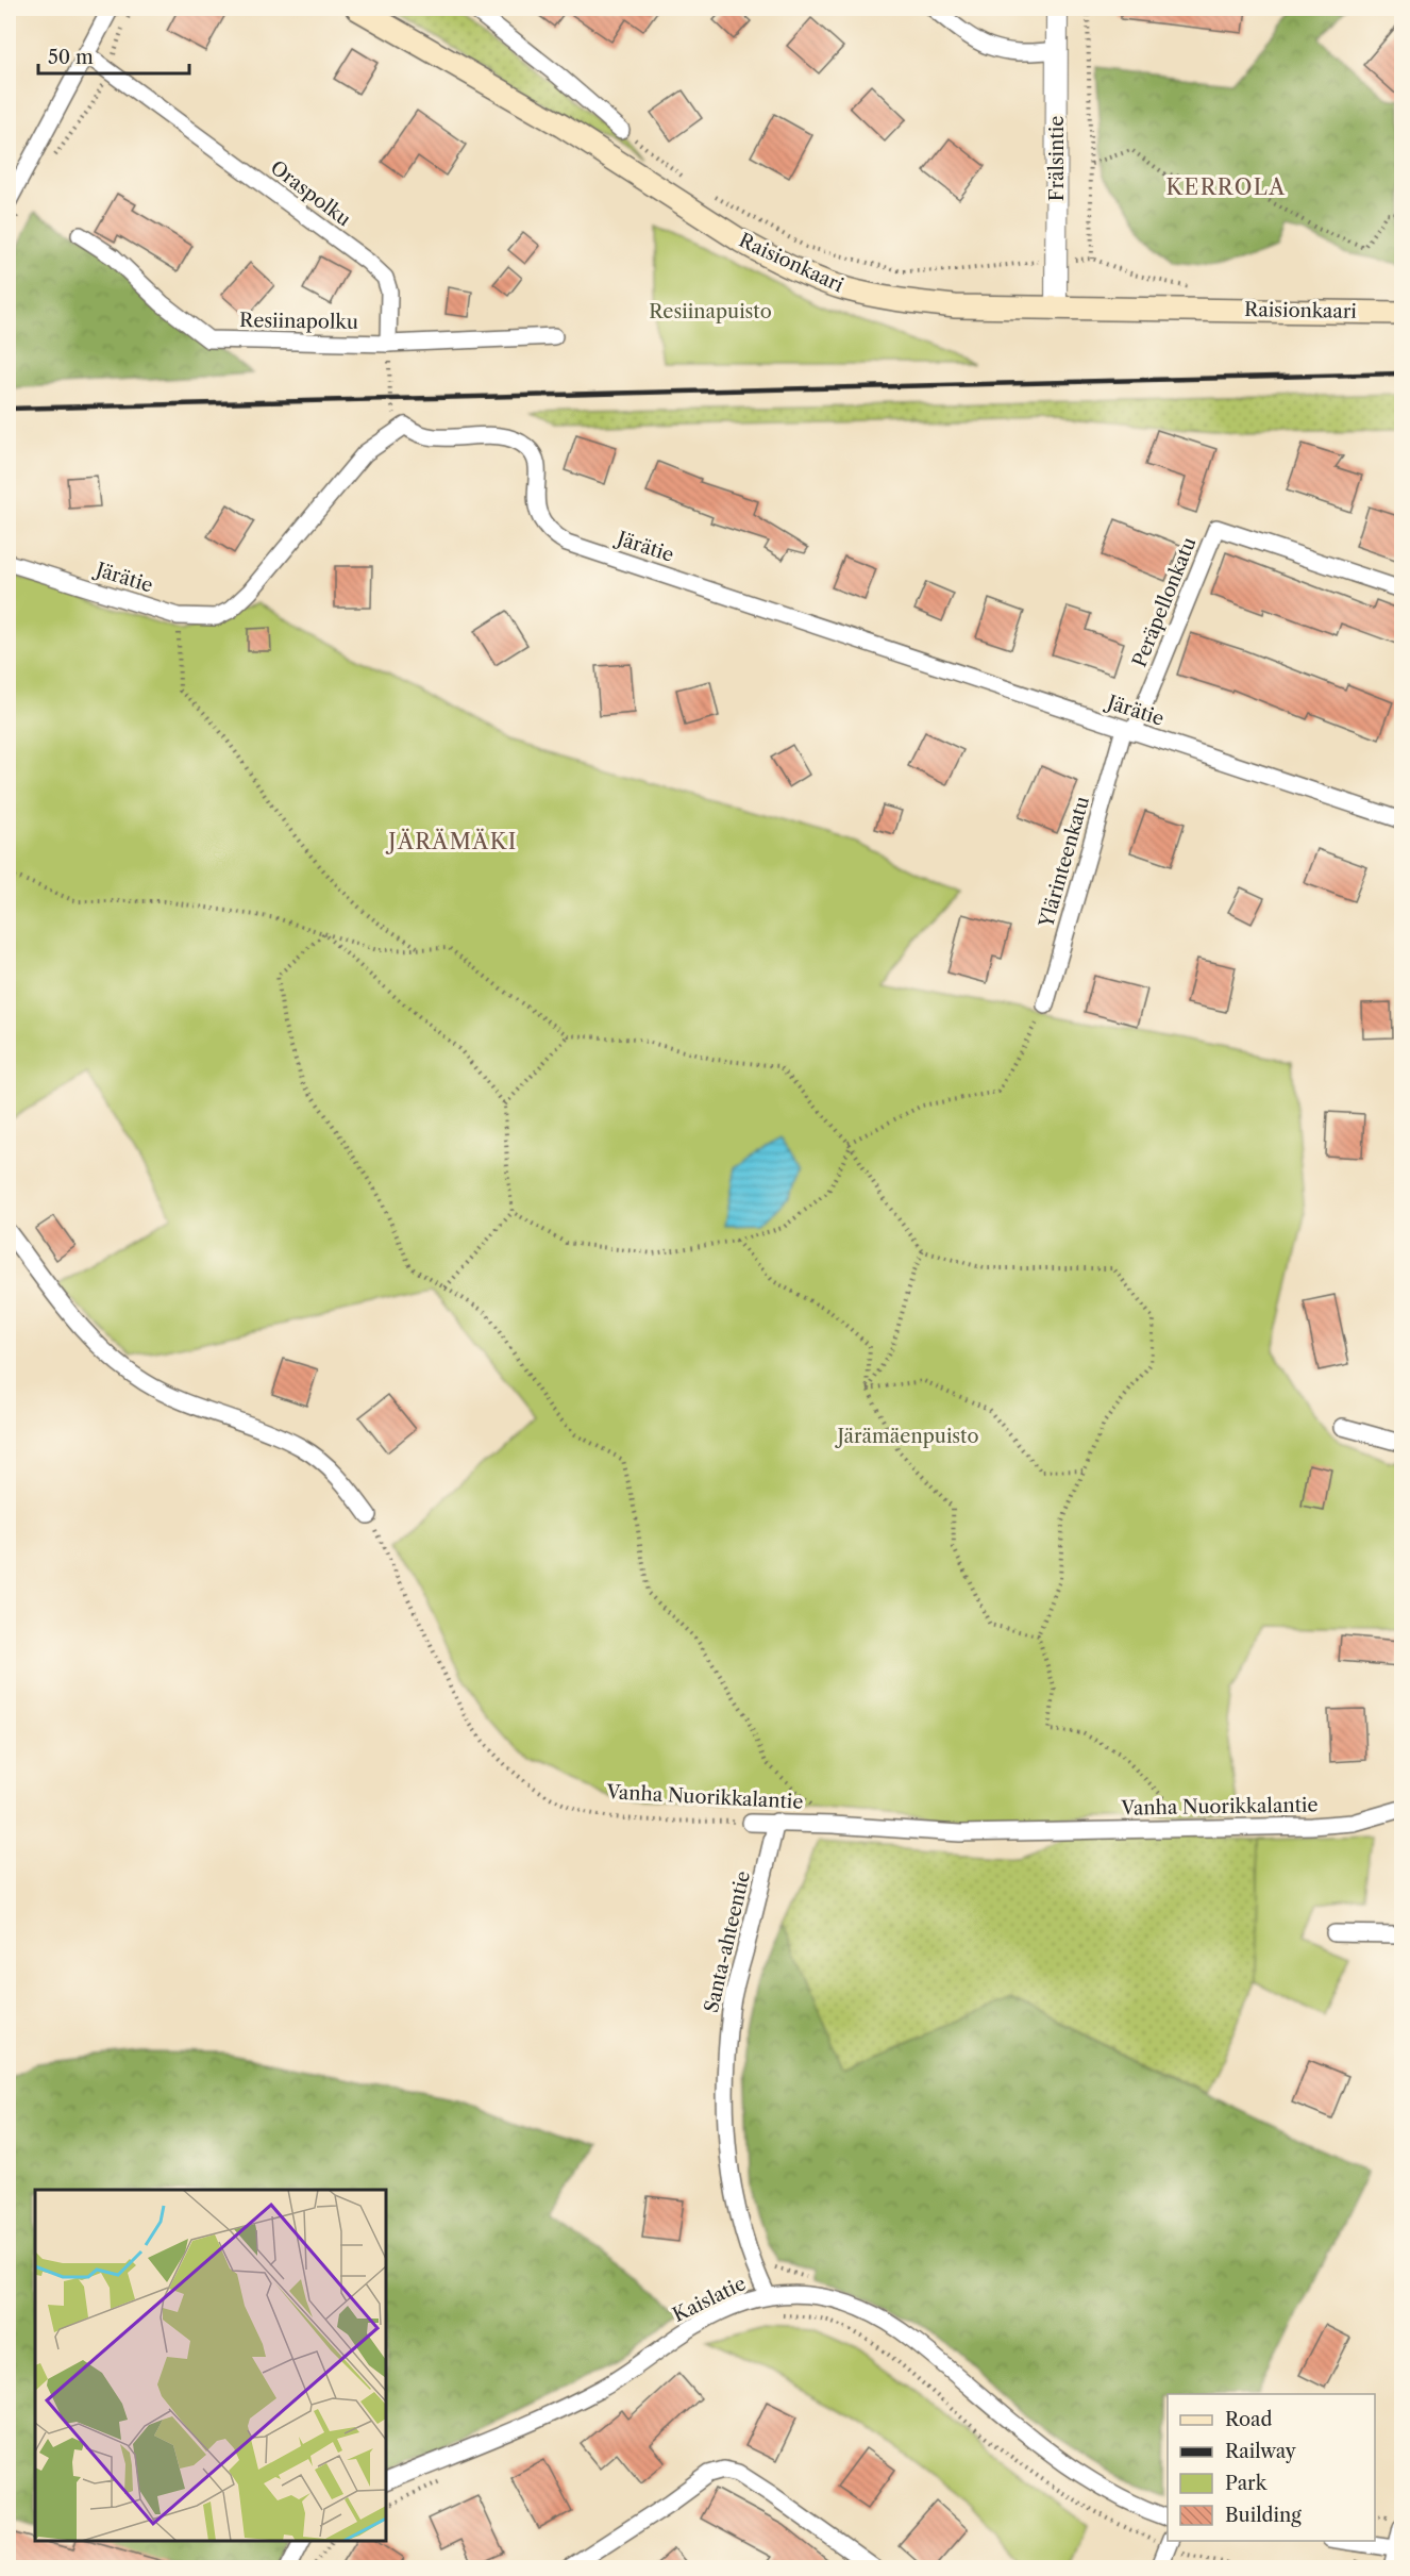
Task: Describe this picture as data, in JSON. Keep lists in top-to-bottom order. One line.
{"streets":{"main road":["Raisionkaari"],"street":["Frälsintie","Oraspolku","Resiinapolku","Järätie","Peräpellonkatu","Ylärinteenkatu","Vanha Nuorikkalantie","Santa-ahteentie","Kaislatie"]},"crossings":[["Frälsintie","Raisionkaari"],["Oraspolku","Resiinapolku"],["Järätie","Peräpellonkatu"],["Järätie","Ylärinteenkatu"],["Peräpellonkatu","Ylärinteenkatu"],["Vanha Nuorikkalantie","Santa-ahteentie"],["Santa-ahteentie","Kaislatie"]],"districts":["KERROLA","JÄRÄMÄKI"],"parks":["Resiinapuisto","Järämäenpuisto"],"legend":["Road","Railway","Park","Building"],"scale_bar":"50 m"}
